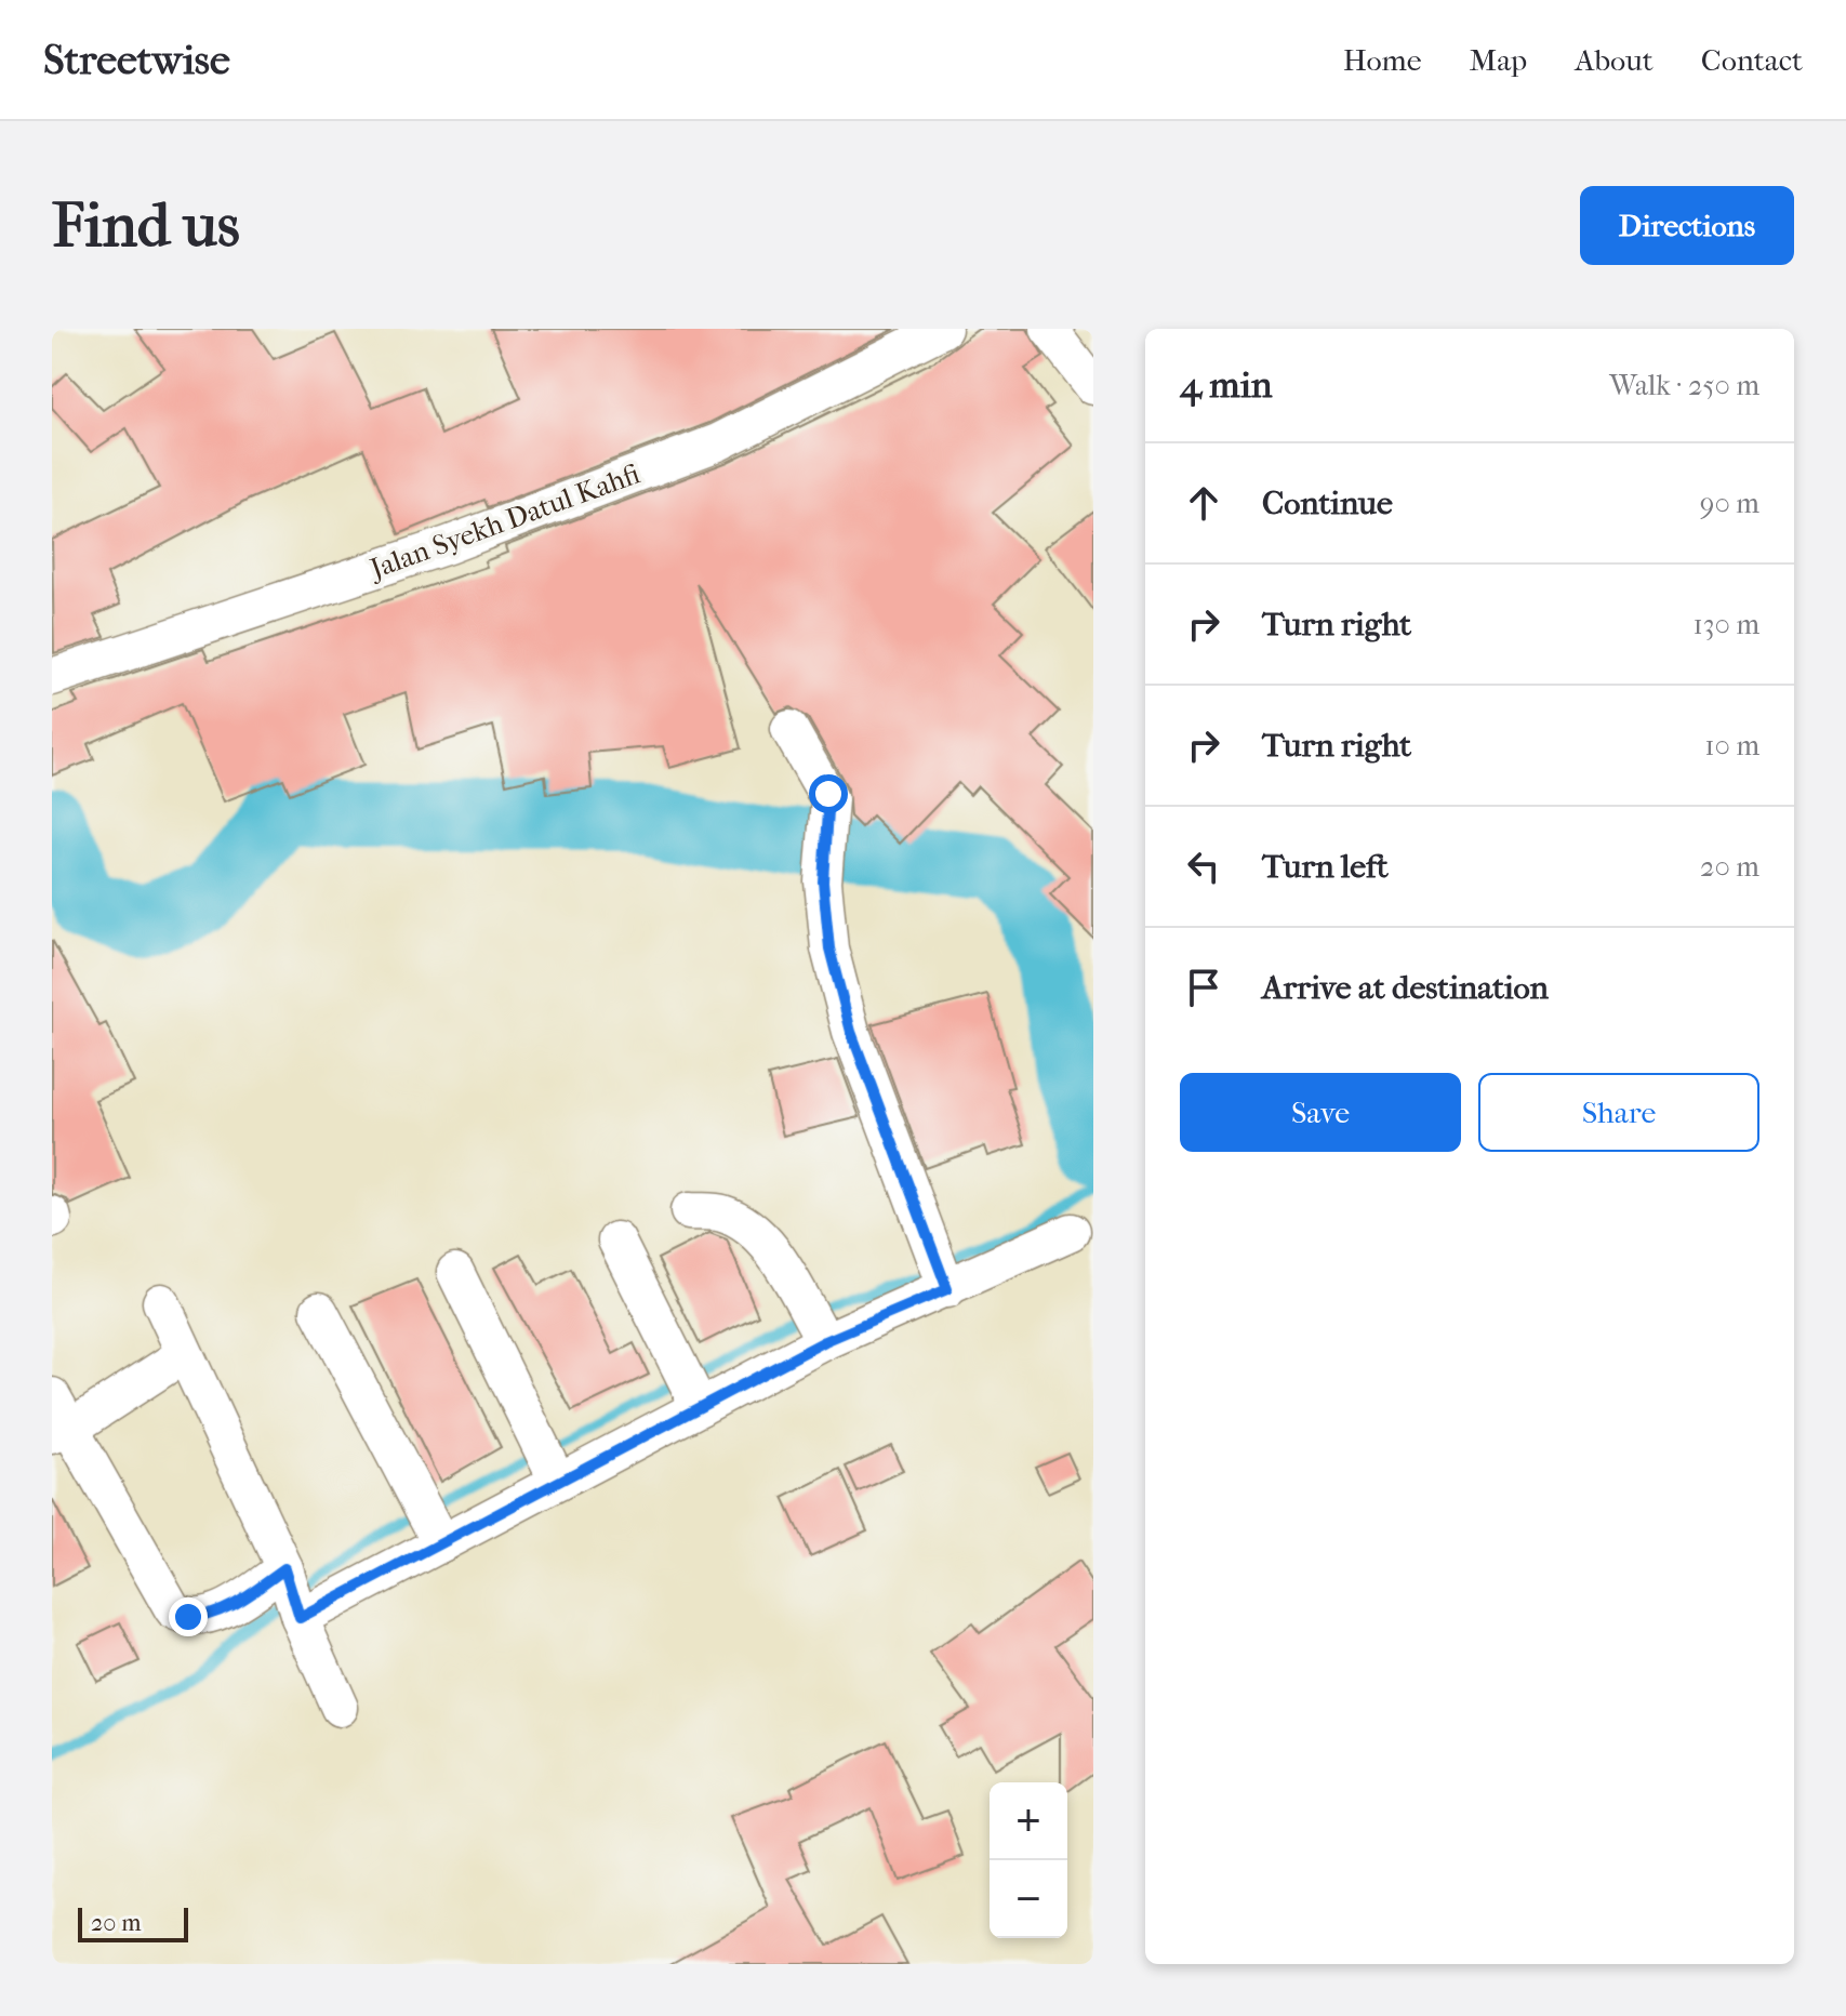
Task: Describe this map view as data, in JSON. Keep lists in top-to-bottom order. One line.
{"streets":{"street":["Jalan Syekh Datul Kahfi"]},"scale_bar":"20 m","page":{"header":"Streetwise","nav":["Home","Map","About","Contact"],"buttons":["Directions",["Save","Share"]],"title":"Find us","heading":["4 min","Walk · 250 m"],"list":[["Continue","90 m"],["Turn right","130 m"],["Turn right","10 m"],["Turn left","20 m"],"Arrive at destination"],"map_buttons":["+","−"],"scale":"20 m"}}
